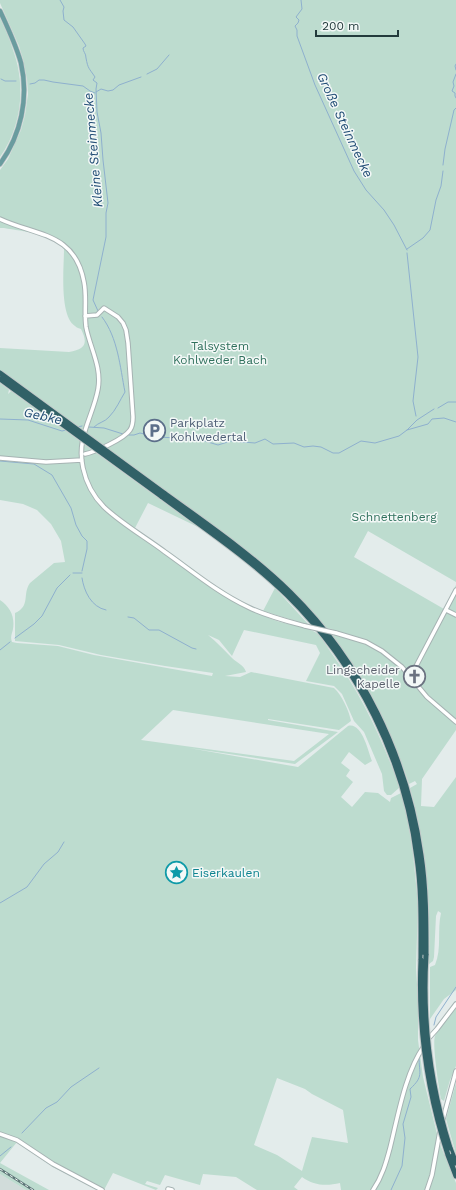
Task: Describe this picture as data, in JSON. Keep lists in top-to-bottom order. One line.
{"water":["Große Steinmecke","Kleine Steinmecke","Gebke"],"parks":["Talsystem Kohlweder Bach","Schnettenberg"],"places":{"parking":["Parkplatz Kohlwedertal"],"church":["Lingscheider Kapelle"],"place":["Eiserkaulen"]},"scale_bar":"200 m"}
